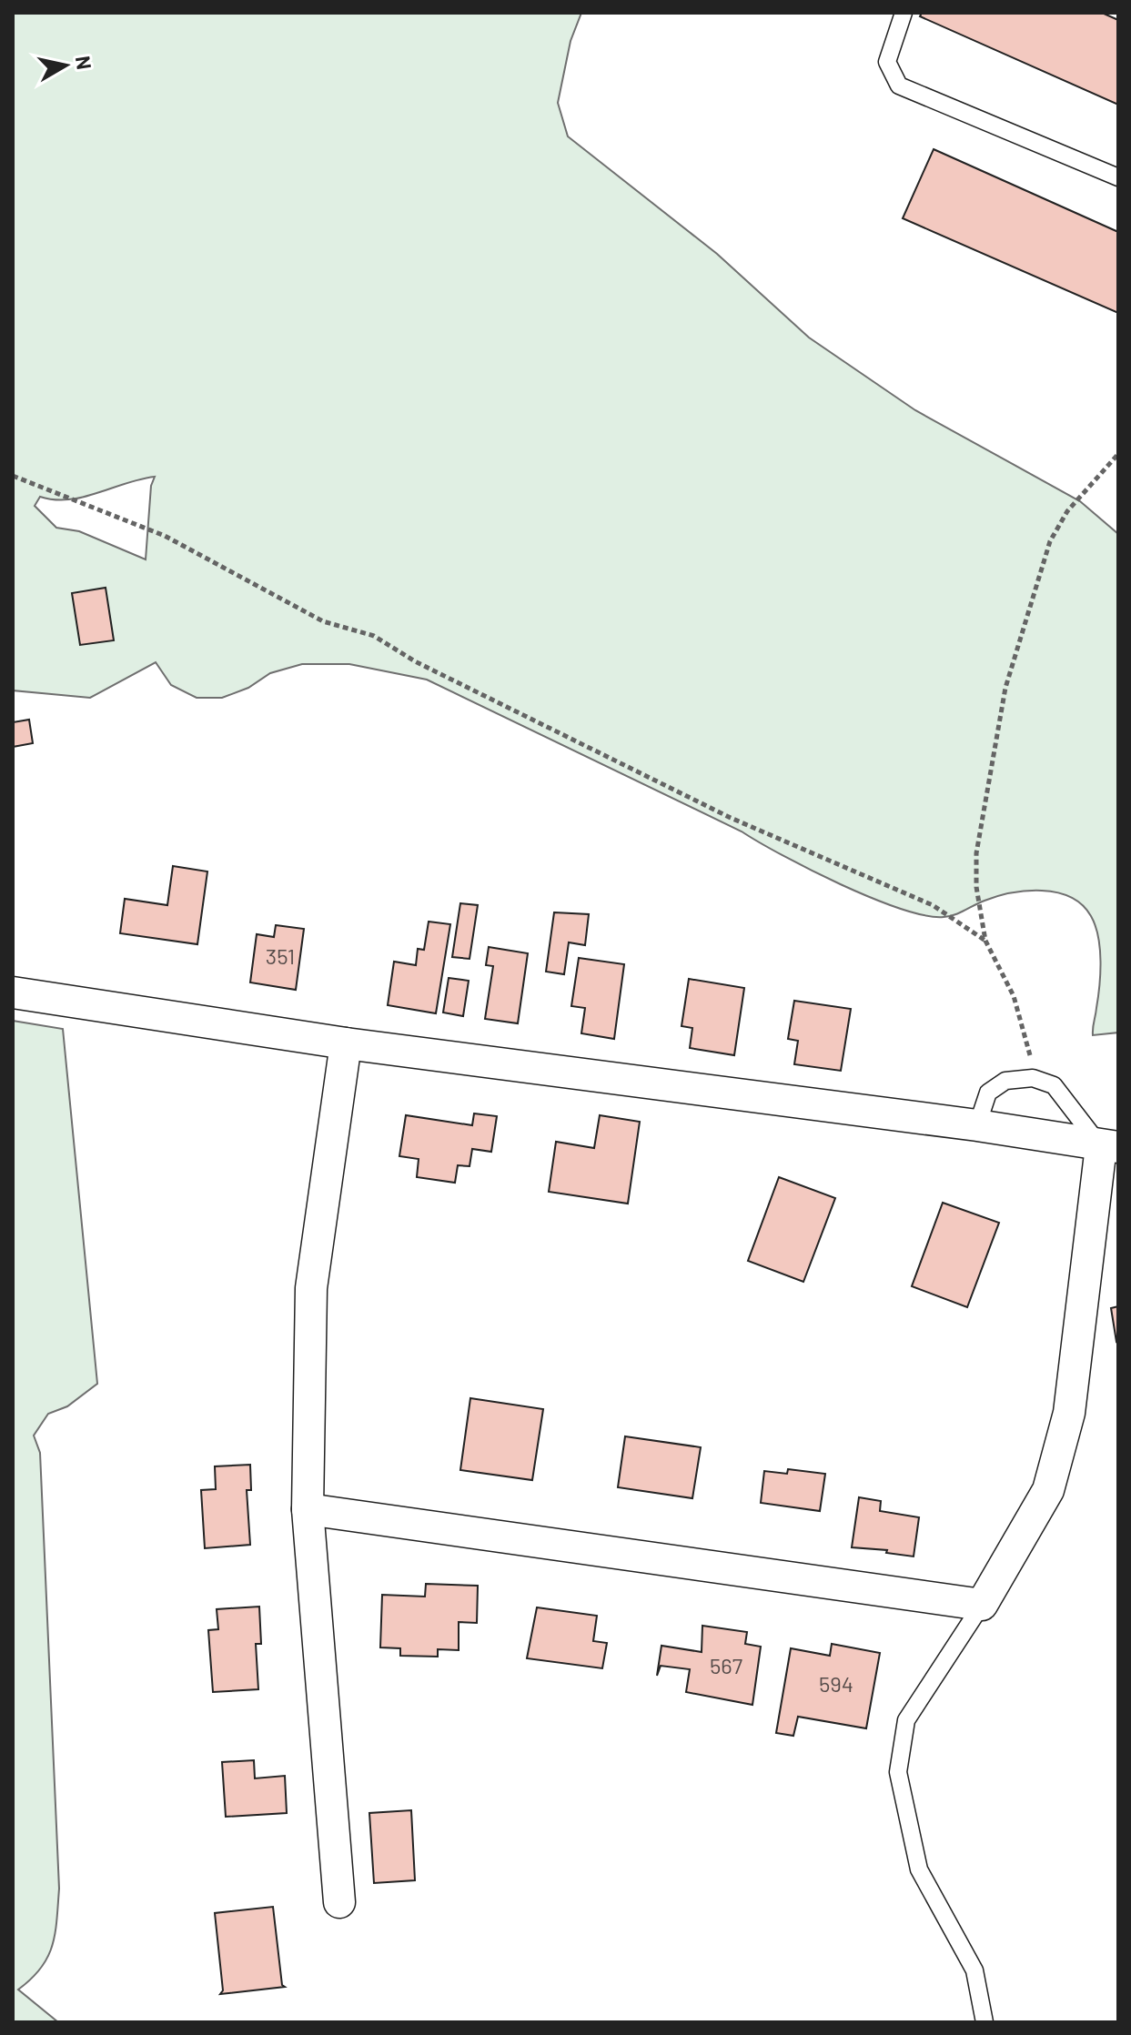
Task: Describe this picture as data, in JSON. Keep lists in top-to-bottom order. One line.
{"house_numbers":["351","567","594"],"north":"right"}
